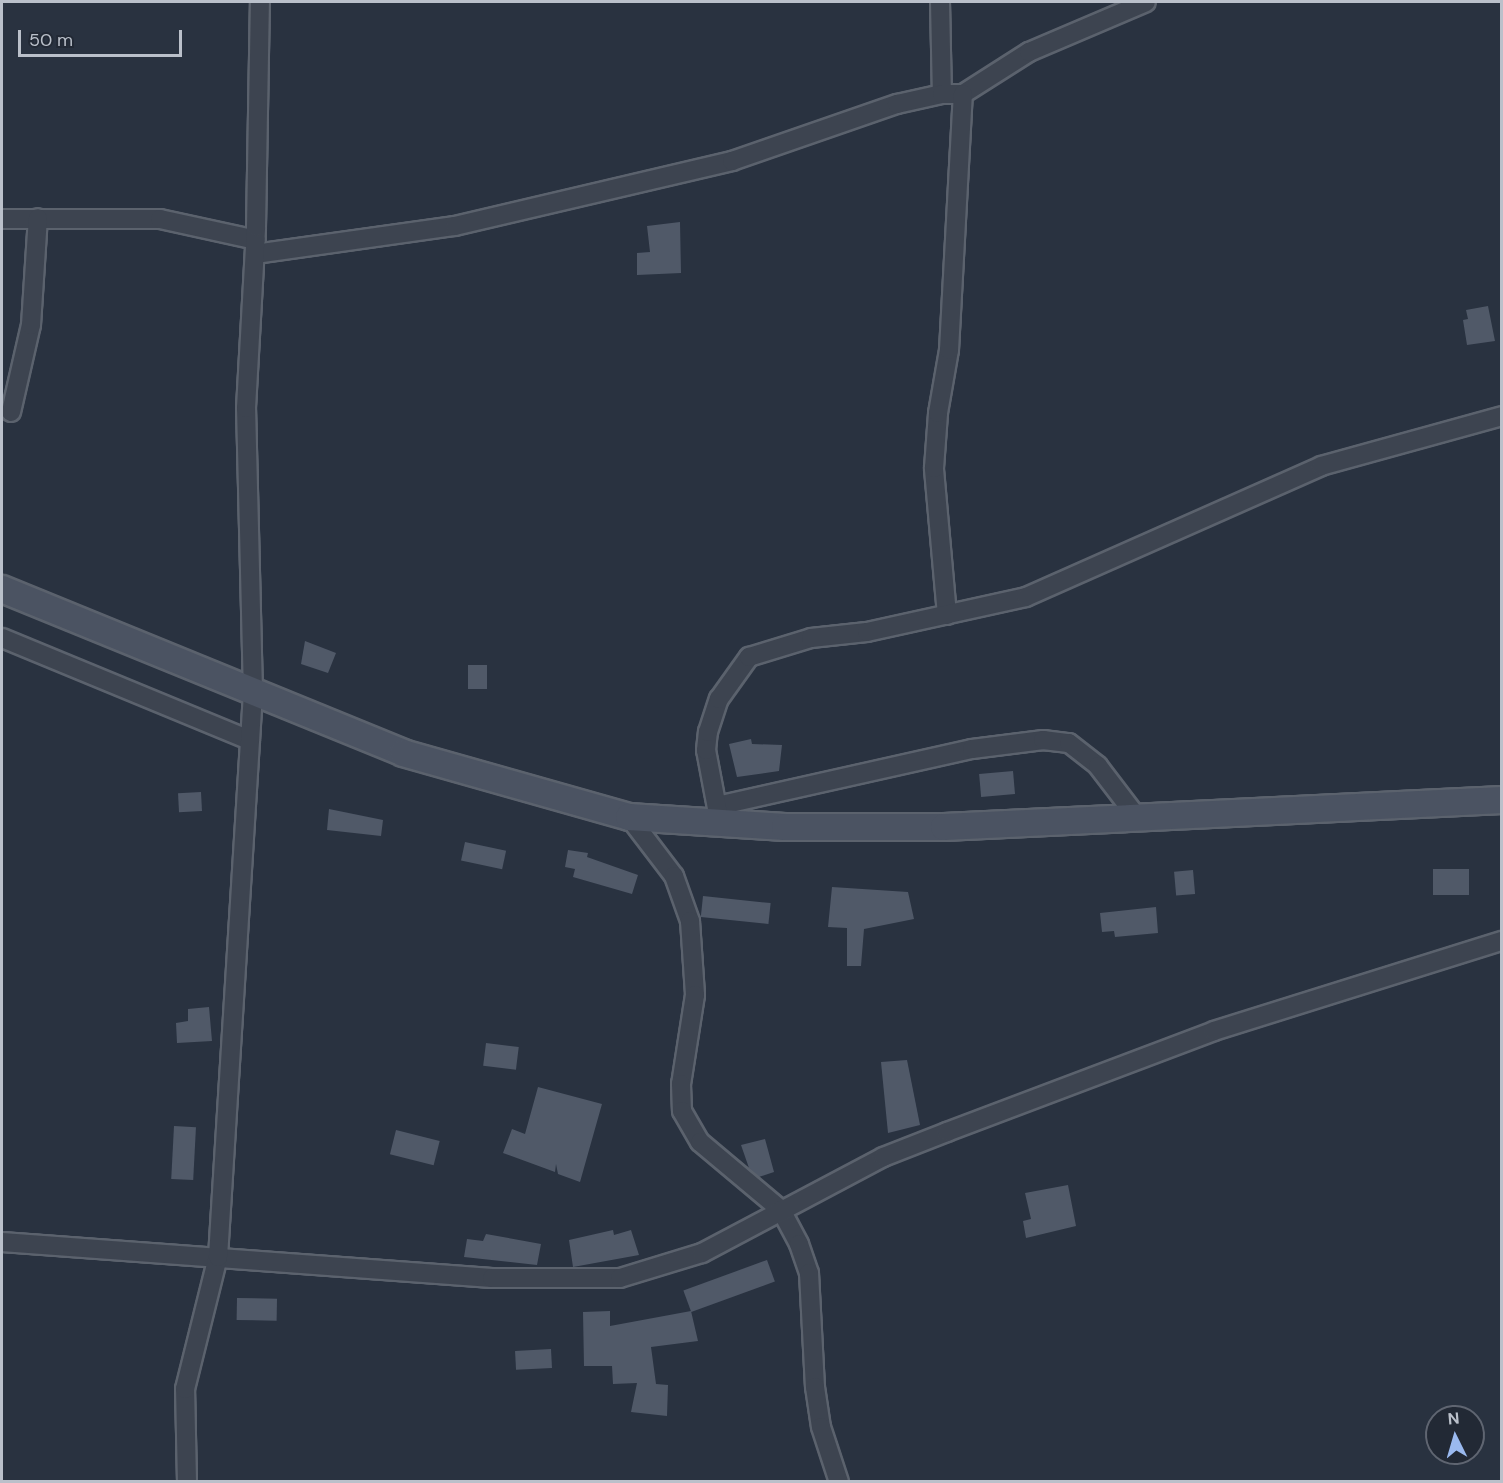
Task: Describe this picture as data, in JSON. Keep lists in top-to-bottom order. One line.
{"scale_bar":"50 m","north":"top"}
